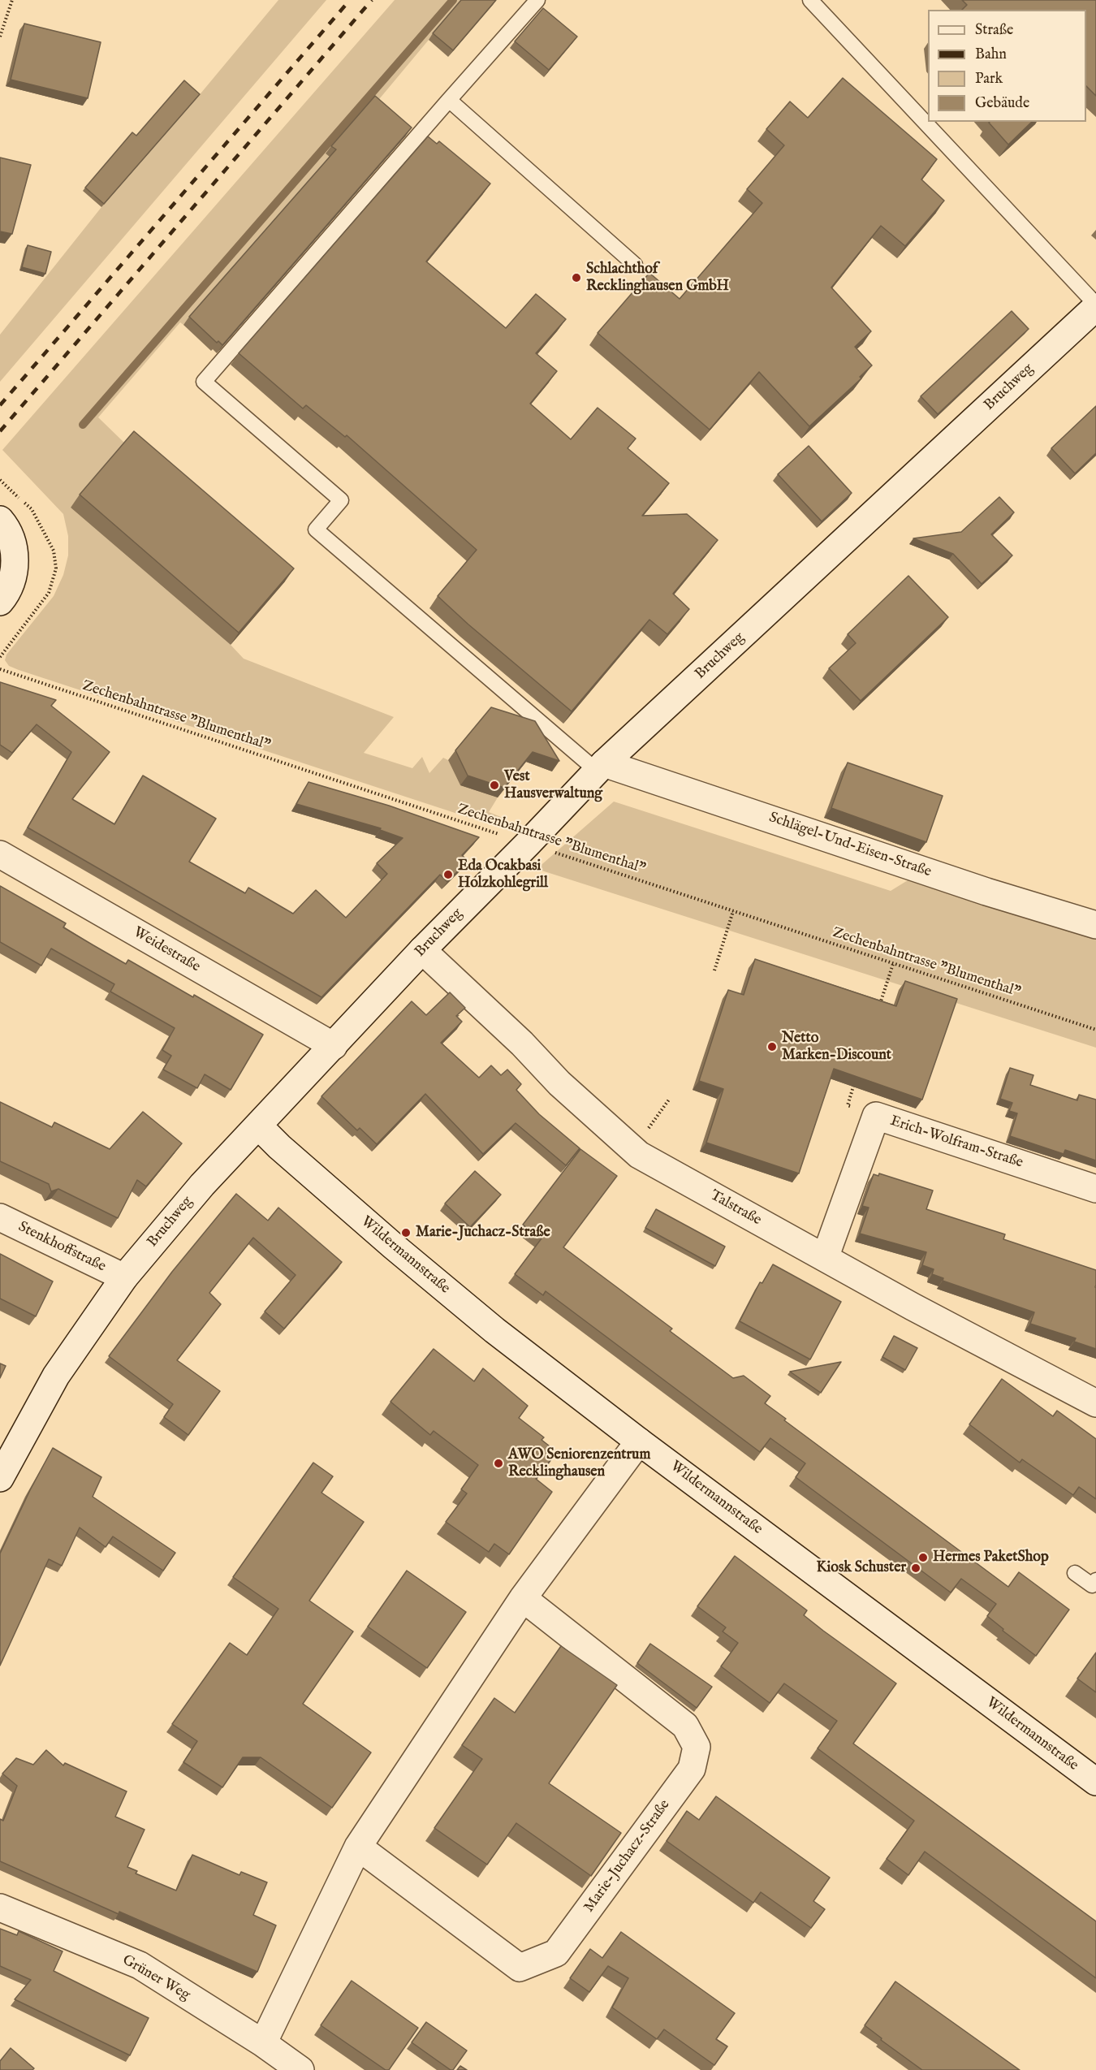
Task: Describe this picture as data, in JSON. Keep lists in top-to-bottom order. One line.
{"streets":{"street":["Bruchweg","Schlägel-Und-Eisen-Straße","Weidestraße","Erich-Wolfram-Straße","Talstraße","Stenkhoffstraße","Wildermannstraße","Marie-Juchacz-Straße","Grüner Weg"],"path":["Zechenbahntrasse \"Blumenthal\""]},"crossings":[["Bruchweg","Zechenbahntrasse \"Blumenthal\""],["Bruchweg","Schlägel-Und-Eisen-Straße"],["Bruchweg","Weidestraße"],["Bruchweg","Talstraße"],["Bruchweg","Stenkhoffstraße"],["Bruchweg","Wildermannstraße"],["Erich-Wolfram-Straße","Talstraße"]],"places":["Schlachthof Recklinghausen GmbH","Vest Hausverwaltung","Eda Ocakbasi Holzkohlegrill","Netto Marken-Discount","Marie-Juchacz-Straße","AWO Seniorenzentrum Recklinghausen","Hermes PaketShop","Kiosk Schuster"],"legend":["Straße","Bahn","Park","Gebäude"]}
